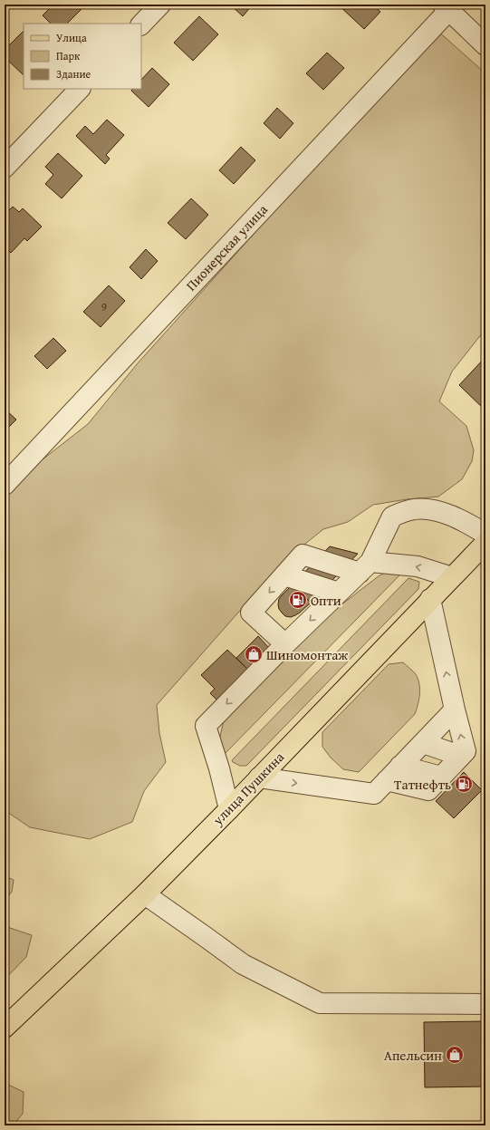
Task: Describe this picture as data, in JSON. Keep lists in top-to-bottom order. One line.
{"streets":{"main road":["улица Пушкина"],"street":["Пионерская улица"]},"places":{"fuel station":["Опти","Татнефть"],"shop":["Шиномонтаж","Апельсин"]},"house_numbers":["9"],"legend":["Улица","Парк","Здание"]}
